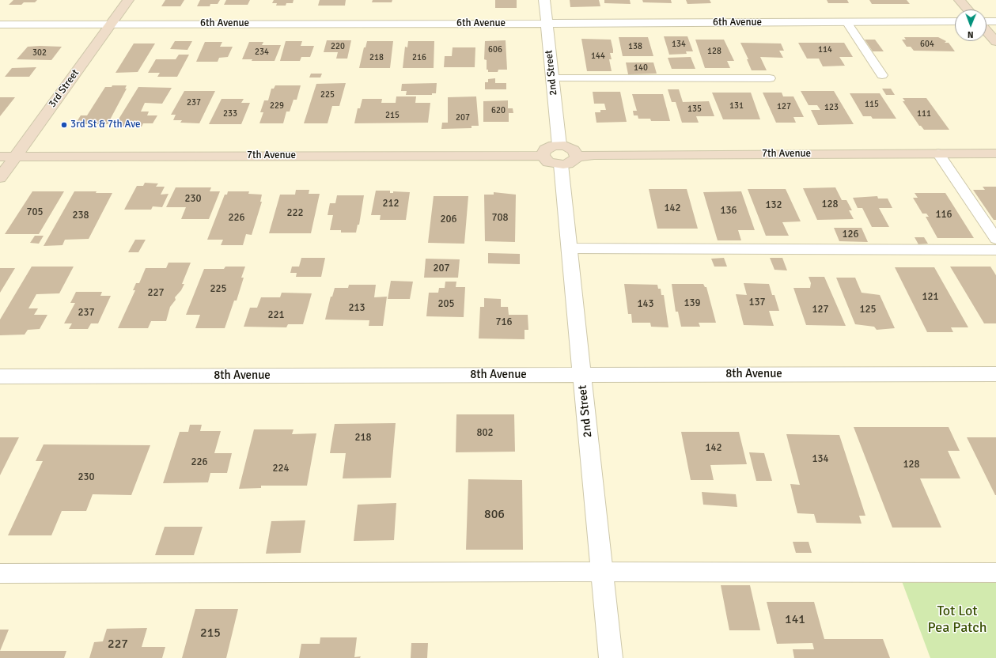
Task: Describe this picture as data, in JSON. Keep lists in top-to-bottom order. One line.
{"streets":{"street":["6th Avenue","2nd Street","3rd Street","7th Avenue","8th Avenue"]},"crossings":[["6th Avenue","2nd Street"],["6th Avenue","3rd Street"],["2nd Street","7th Avenue"],["2nd Street","8th Avenue"],["3rd Street","7th Avenue"]],"parks":["Tot Lot Pea Patch"],"places":["3rd St & 7th Ave"],"house_numbers":["134","604","220","138","606","114","128","234","302","144","218","216","140","225","237","115","229","131","127","123","135","620","233","111","215","207","230","212","128","132","142","136","705","222","116","238","226","708","206","126","207","225","227","121","137","139","205","143","213","127","125","237","221","716","802","218","142","134","226","128","224","230","806","141","215","227"],"north":"bottom"}
